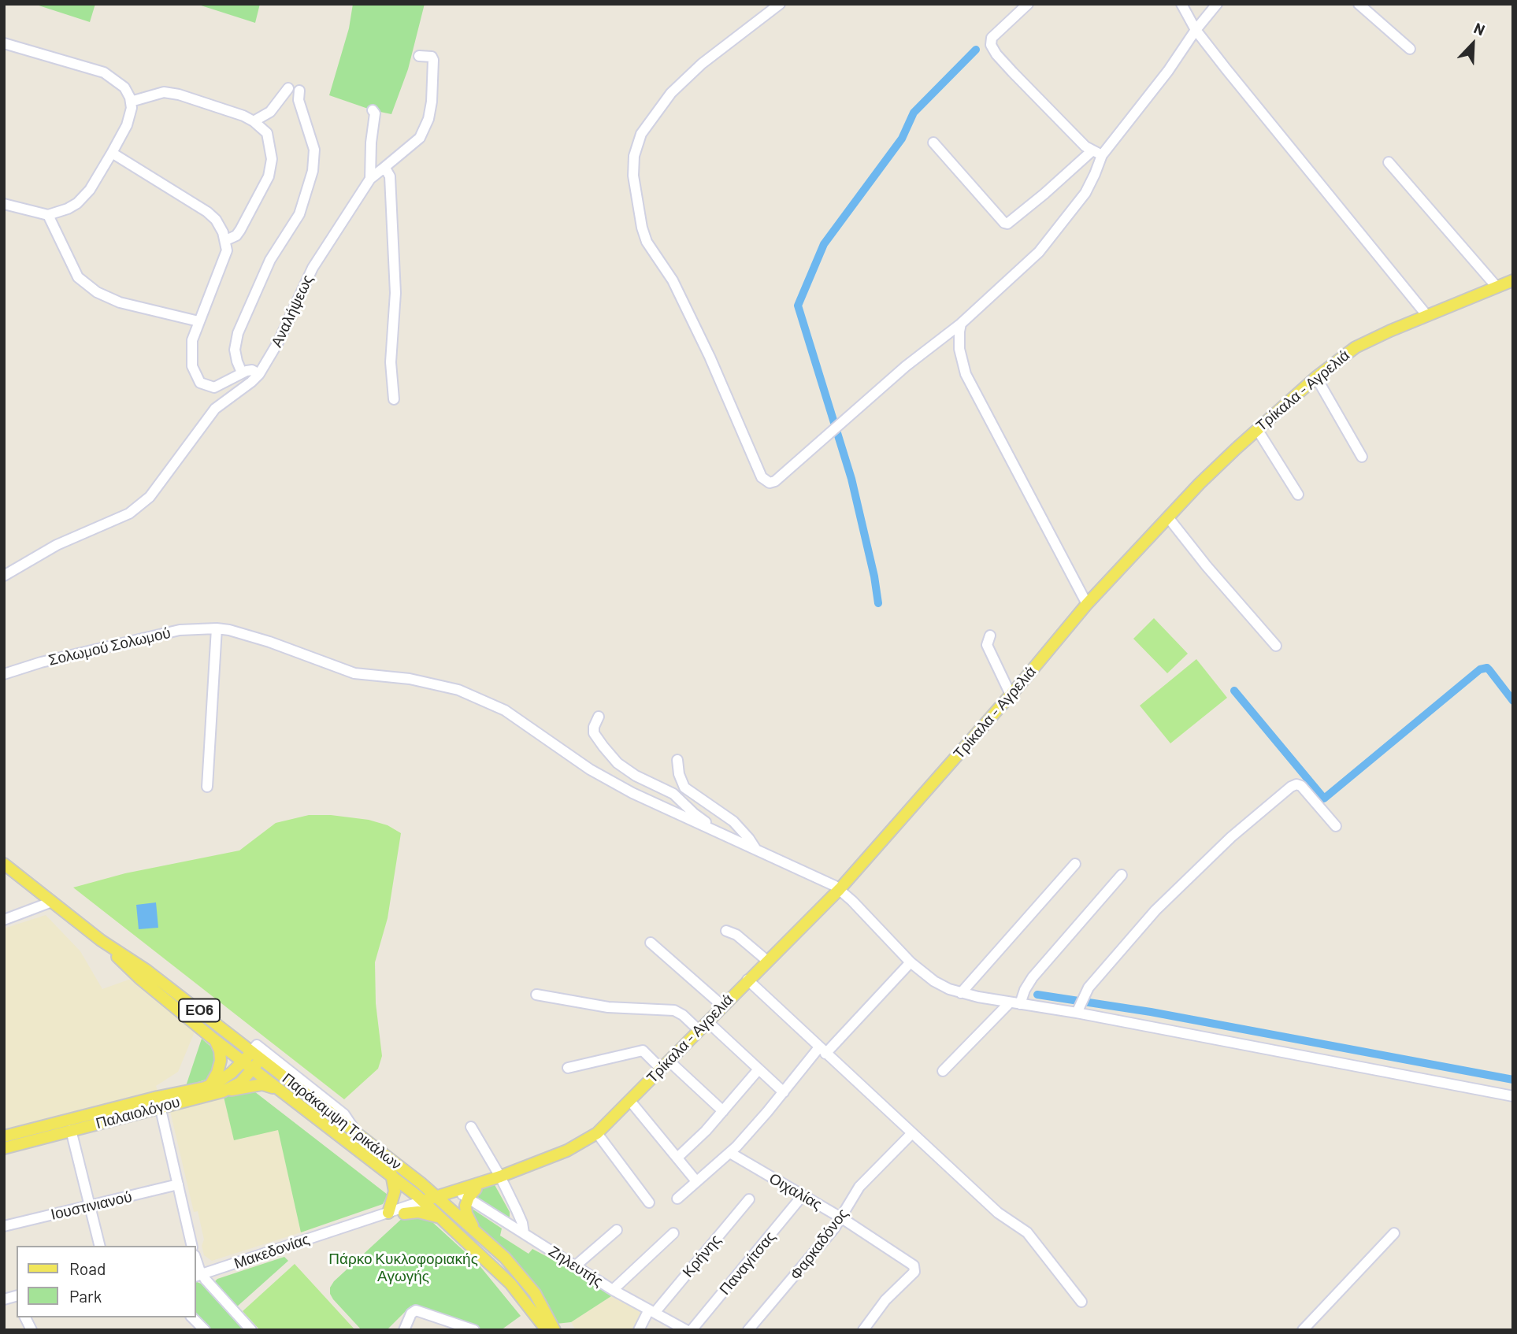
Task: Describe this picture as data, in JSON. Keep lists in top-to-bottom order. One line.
{"streets":{"main road":["Τρίκαλα - Αγρελιά","ΕΟ6","Παλαιολόγου","Παράκαμψη Τρικάλων","Μακεδονίας"],"street":["Αναλήψεως","Σολωμού Σολωμού","Οιχαλίας","Ιουστινιανού","Φαρκαδόνος","Κρήνης","Παναγίτσας","Ζηλευτής"]},"crossings":[["Τρίκαλα - Αγρελιά","Παράκαμψη Τρικάλων"],["Τρίκαλα - Αγρελιά","Μακεδονίας"],["Τρίκαλα - Αγρελιά","Ζηλευτής"],["Παλαιολόγου","Παράκαμψη Τρικάλων"],["Παράκαμψη Τρικάλων","Μακεδονίας"],["Οιχαλίας","Φαρκαδόνος"],["Οιχαλίας","Παναγίτσας"],["Κρήνης","Ζηλευτής"]],"parks":["Πάρκο Κυκλοφοριακής Αγωγής"],"legend":["Road","Park"],"north":"top right"}
